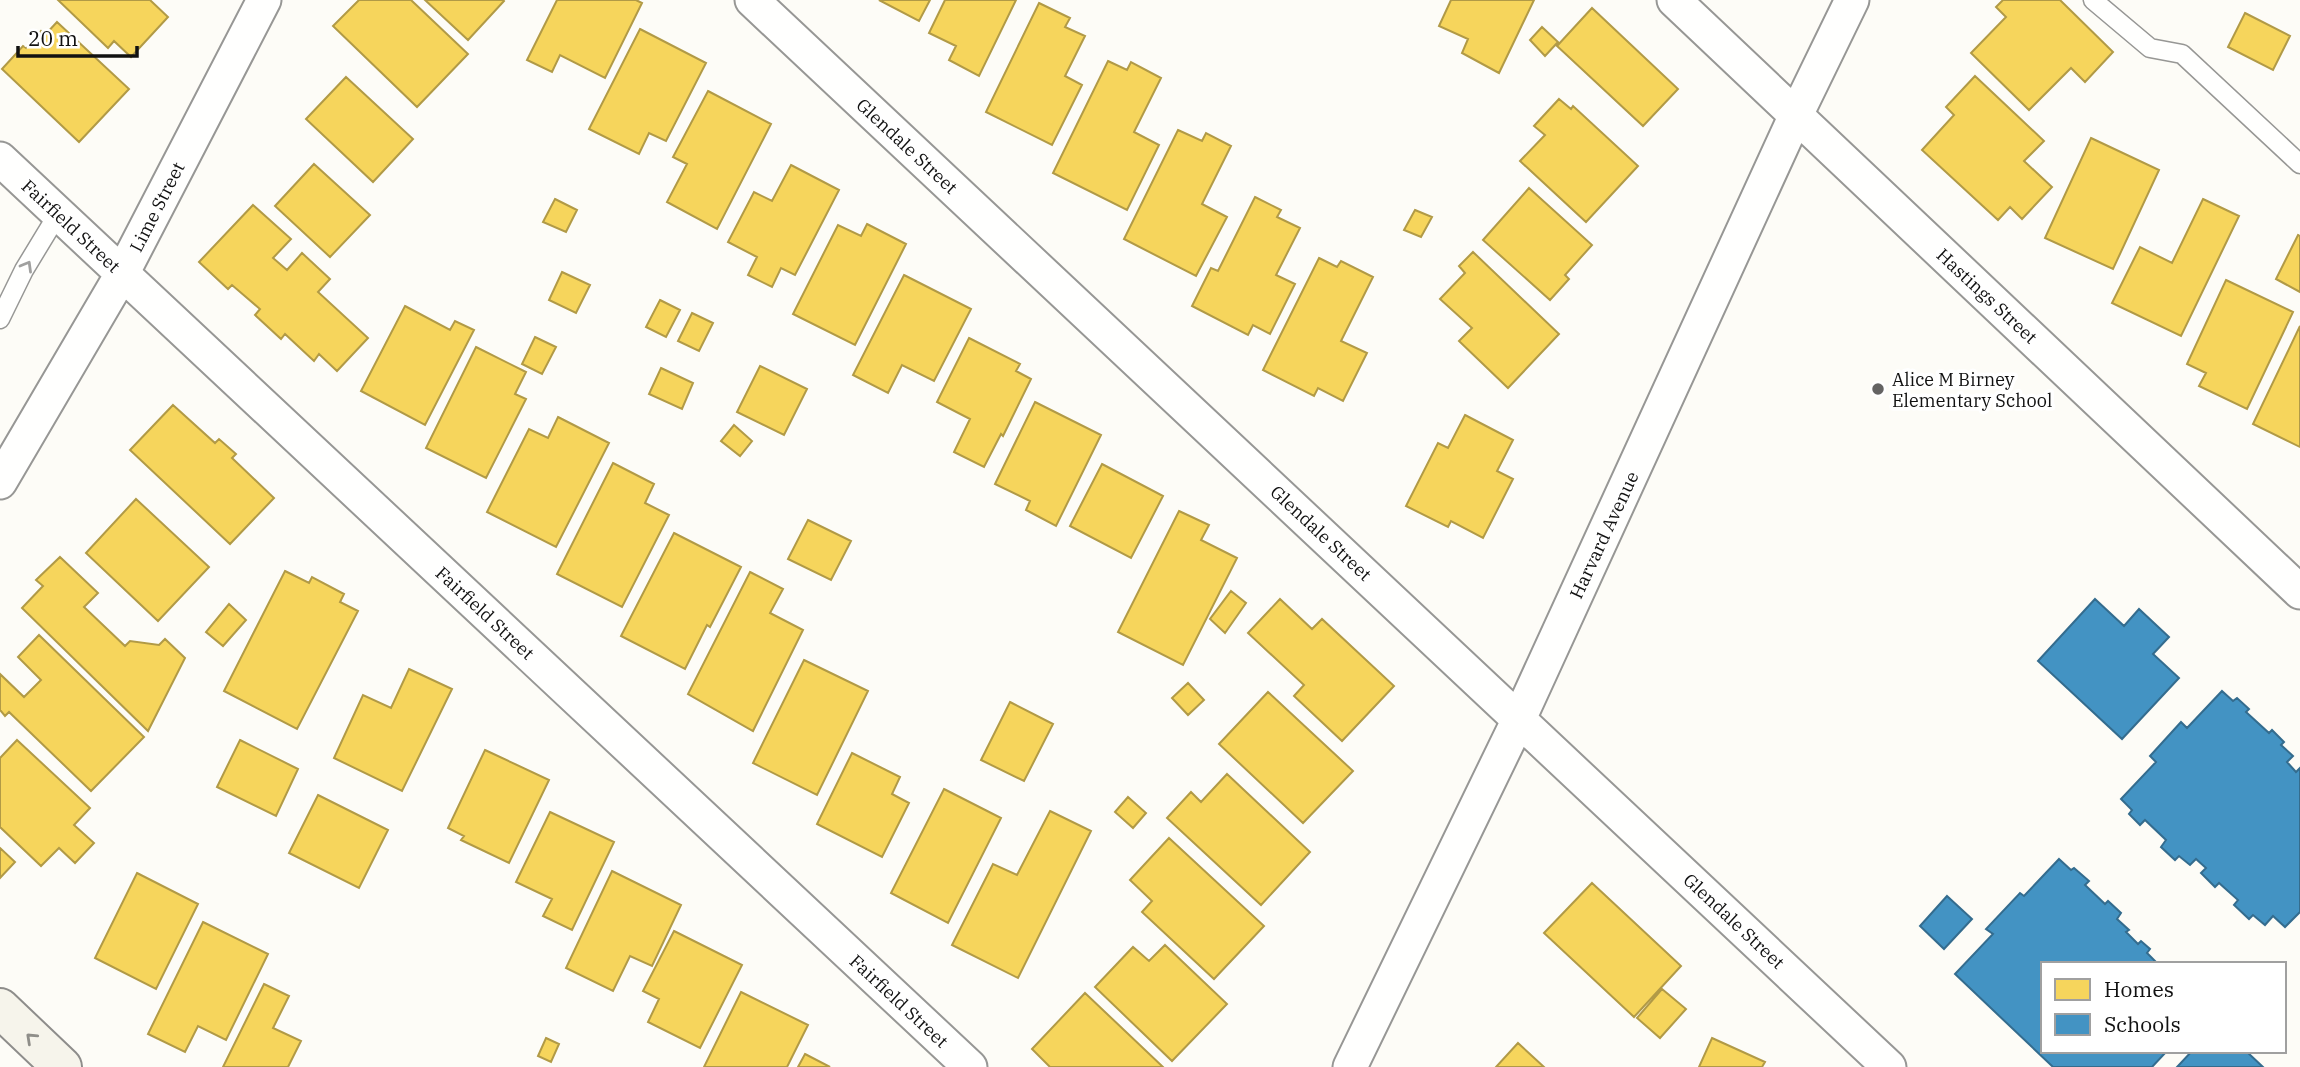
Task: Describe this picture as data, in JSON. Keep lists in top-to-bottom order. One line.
{"streets":{"street":["Glendale Street","Lime Street","Fairfield Street","Hastings Street","Harvard Avenue"]},"crossings":[["Glendale Street","Harvard Avenue"],["Lime Street","Fairfield Street"],["Hastings Street","Harvard Avenue"]],"places":["Alice M Birney Elementary School"],"legend":["Homes","Schools"],"scale_bar":"20 m"}
